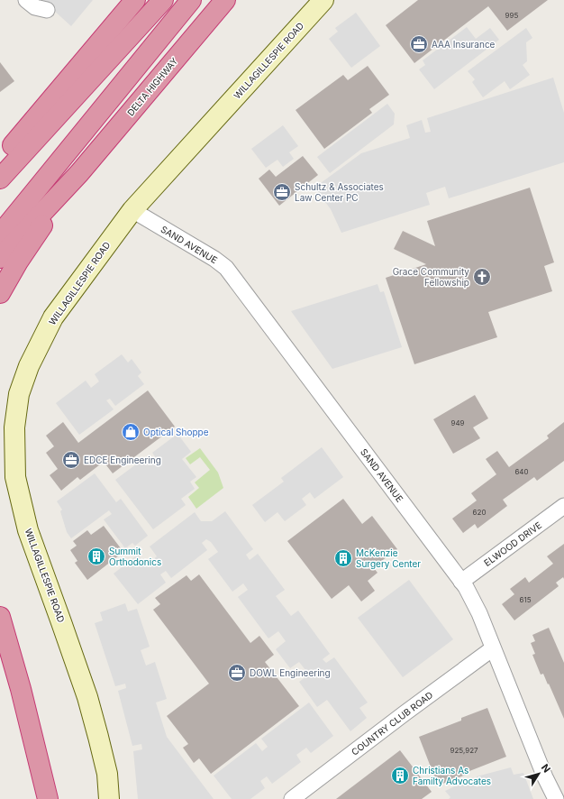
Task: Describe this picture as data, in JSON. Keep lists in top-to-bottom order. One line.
{"streets":{"highway":["DELTA HIGHWAY"],"street":["WILLAGILLESPIE ROAD","SAND AVENUE","ELWOOD DRIVE","COUNTRY CLUB ROAD"]},"crossings":[["WILLAGILLESPIE ROAD","SAND AVENUE"],["SAND AVENUE","ELWOOD DRIVE"],["SAND AVENUE","COUNTRY CLUB ROAD"]],"places":{"office":["AAA Insurance","Schultz & Associates Law Center PC","EDCE Engineering","DOWL Engineering"],"church":["Grace Community Fellowship"],"shop":["Optical Shoppe"],"building":["Summit Orthodonics","McKenzie Surgery Center","Christians As Familty Advocates"]},"house_numbers":["995","949","640","620","615","925,927"],"north":"top right"}
